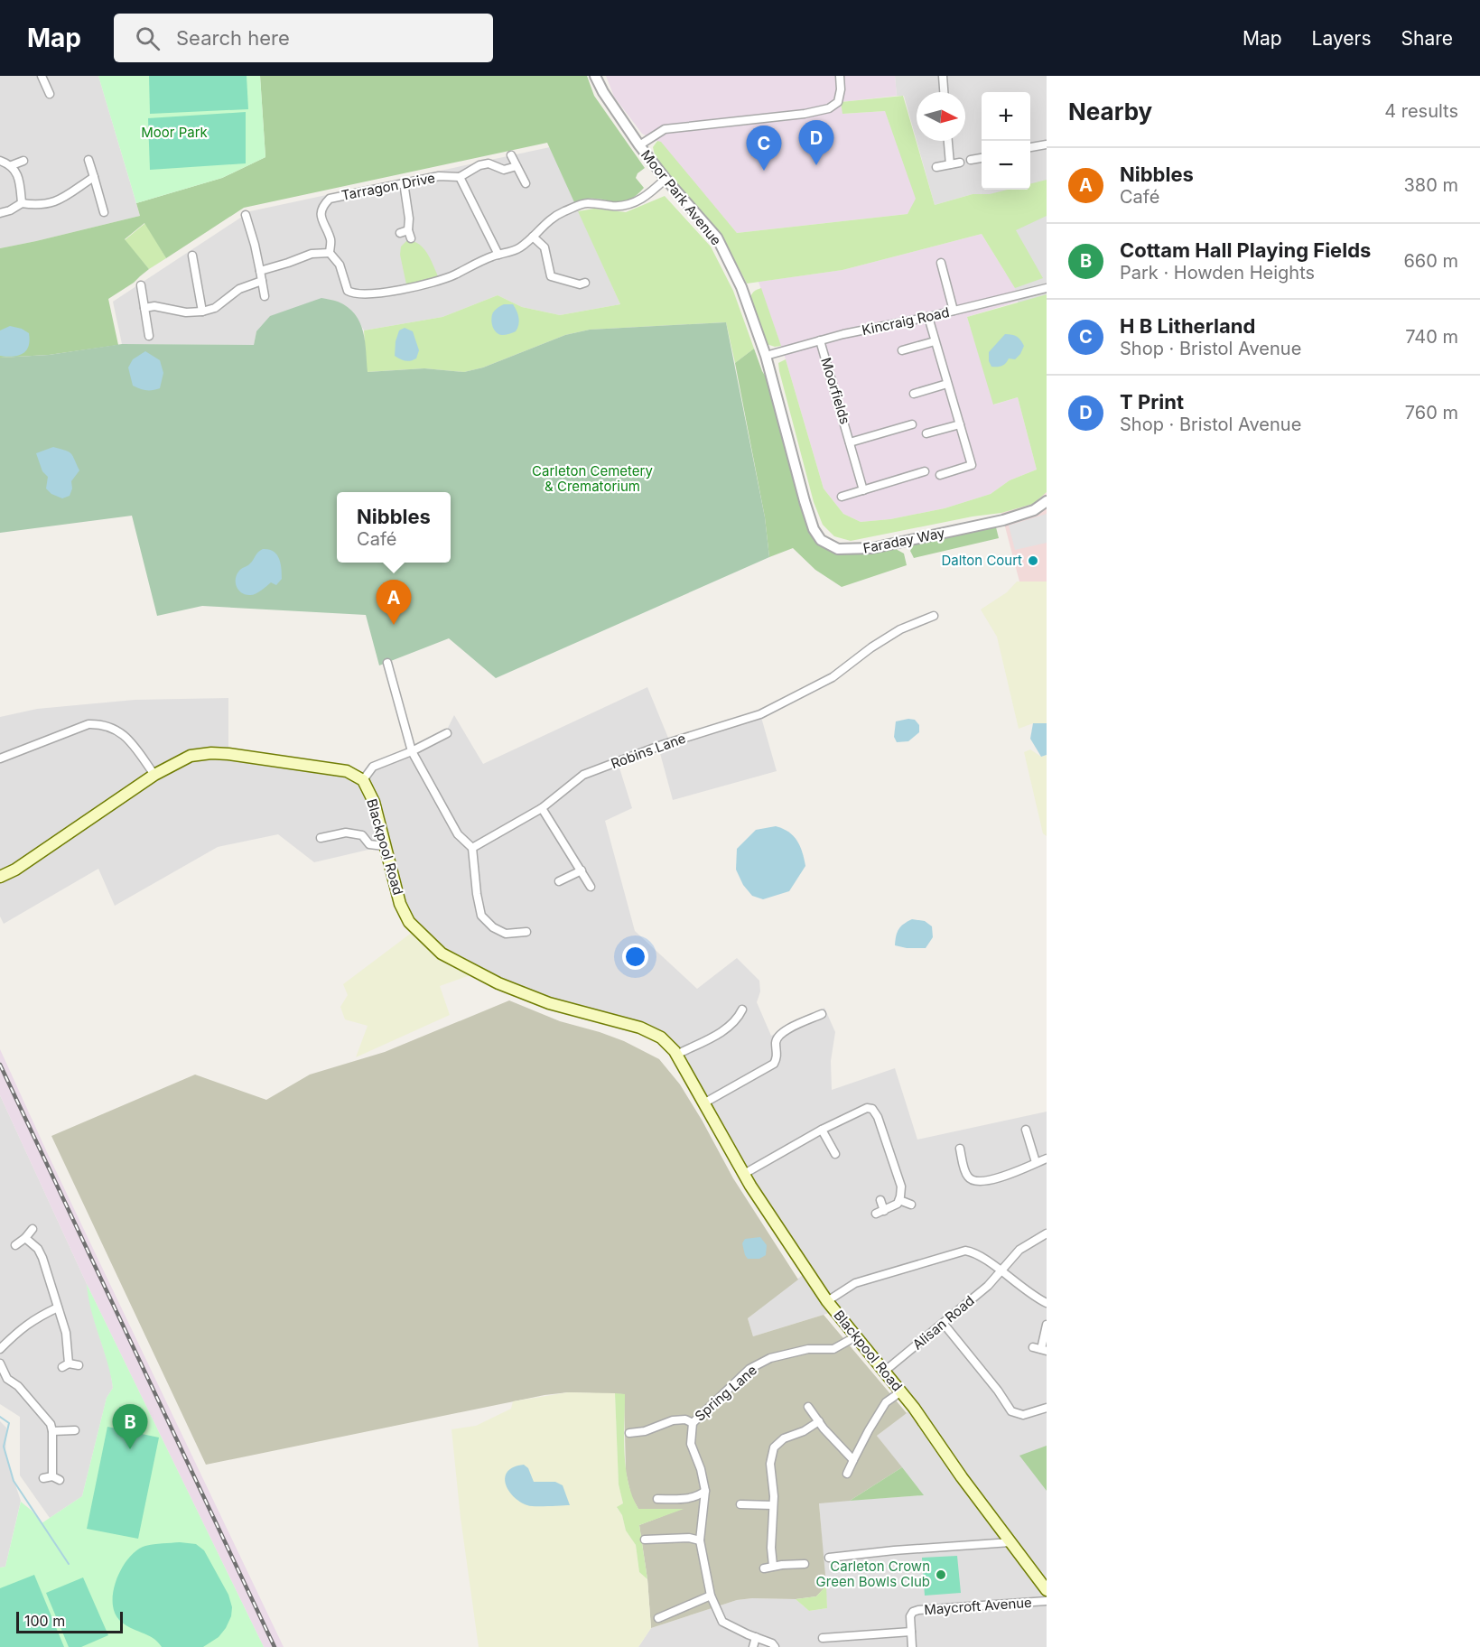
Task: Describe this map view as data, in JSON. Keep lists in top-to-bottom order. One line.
{"streets":{"main road":["Blackpool Road"],"street":["Tarragon Drive","Moor Park Avenue","Kincraig Road","Moorfields","Faraday Way","Robins Lane","Alisan Road","Spring Lane","Maycroft Avenue"]},"crossings":[["Tarragon Drive","Moor Park Avenue"],["Moor Park Avenue","Kincraig Road"],["Moor Park Avenue","Faraday Way"],["Kincraig Road","Moorfields"],["Kincraig Road","Faraday Way"],["Blackpool Road","Alisan Road"],["Blackpool Road","Spring Lane"]],"parks":["Moor Park","Carleton Cemetery & Crematorium"],"places":["Dalton Court","Carleton Crown Green Bowls Club"],"scale_bar":"100 m","north":"right","page":{"header":"Map","search":"Search here","nav":["Map","Layers","Share"],"heading":["Nearby","4 results"],"map_buttons":["+","−"],"pins":["D","C","A","B"],"list":[{"mark":"A","name":"Nibbles","note":"Café","value":"380 m"},{"mark":"B","name":"Cottam Hall Playing Fields","note":"Park · Howden Heights","value":"660 m"},{"mark":"C","name":"H B Litherland","note":"Shop · Bristol Avenue","value":"740 m"},{"mark":"D","name":"T Print","note":"Shop · Bristol Avenue","value":"760 m"}],"popup":["Nibbles","Café"],"scale":"100 m"}}
